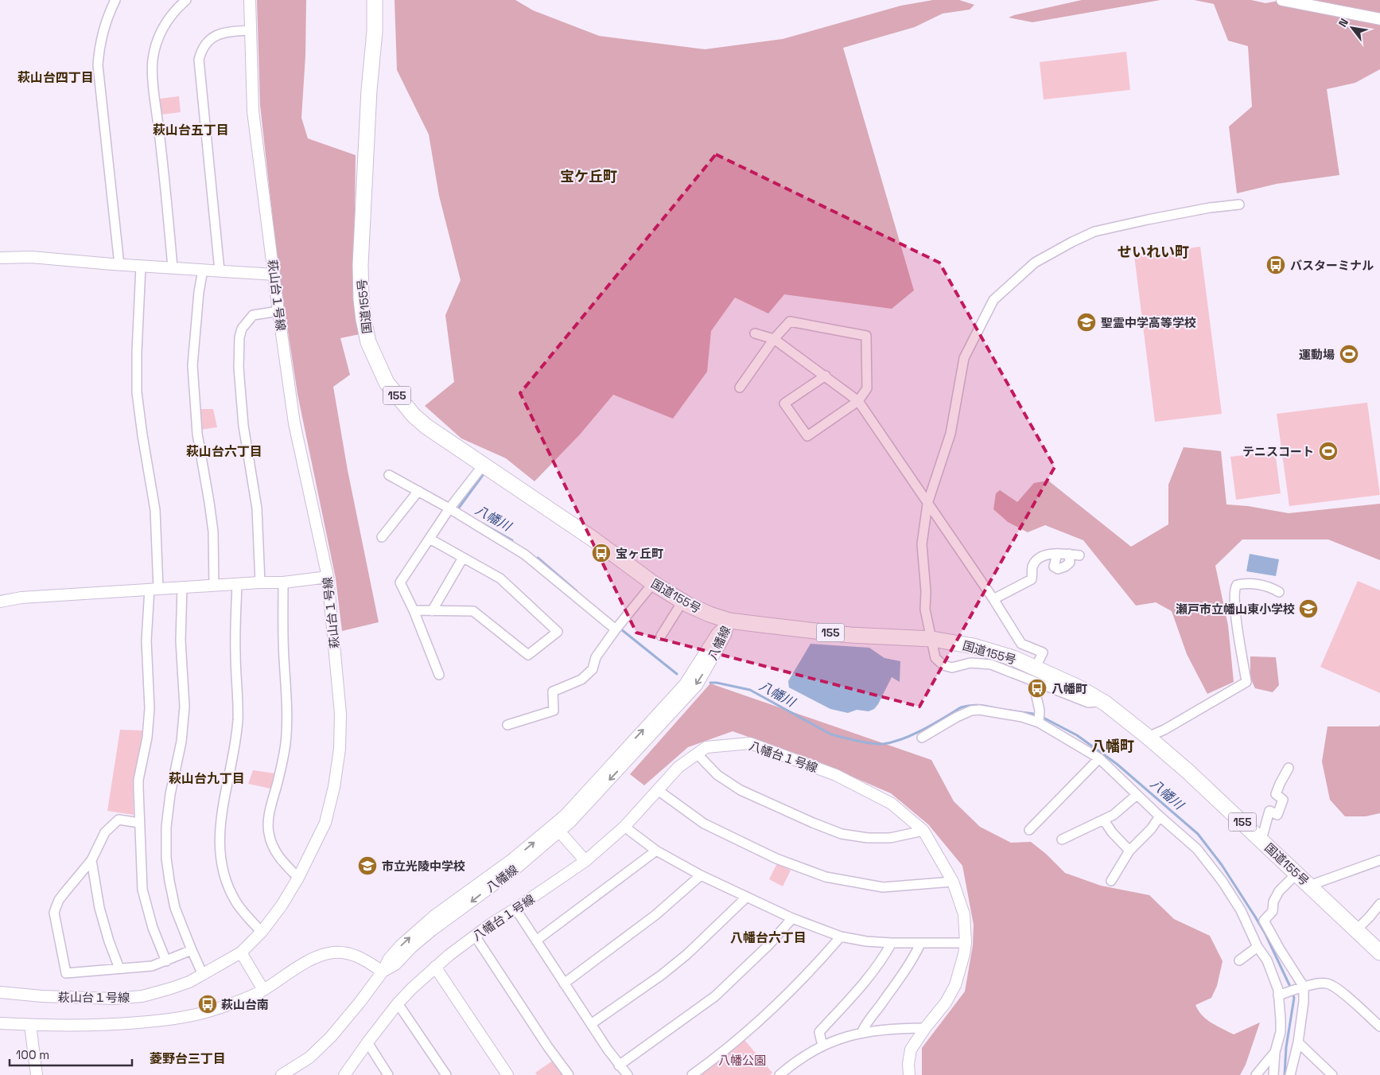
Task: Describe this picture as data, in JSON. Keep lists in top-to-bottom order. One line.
{"streets":{"highway":["国道155号","155"],"street":["萩山台１号線","八幡線","八幡台１号線"]},"crossings":[["国道155号","八幡線"]],"districts":["萩山台四丁目","萩山台五丁目","宝ケ丘町","せいれい町","萩山台六丁目","八幡町","萩山台九丁目","八幡台六丁目","菱野台三丁目"],"water":["八幡川"],"parks":["八幡公園"],"places":{"bus stop":["バスターミナル","宝ヶ丘町","八幡町","萩山台南"],"school or university":["聖霊中学高等学校","瀬戸市立幡山東小学校","市立光陵中学校"],"sports":["運動場","テニスコート"]},"scale_bar":"100 m","north":"top left"}
